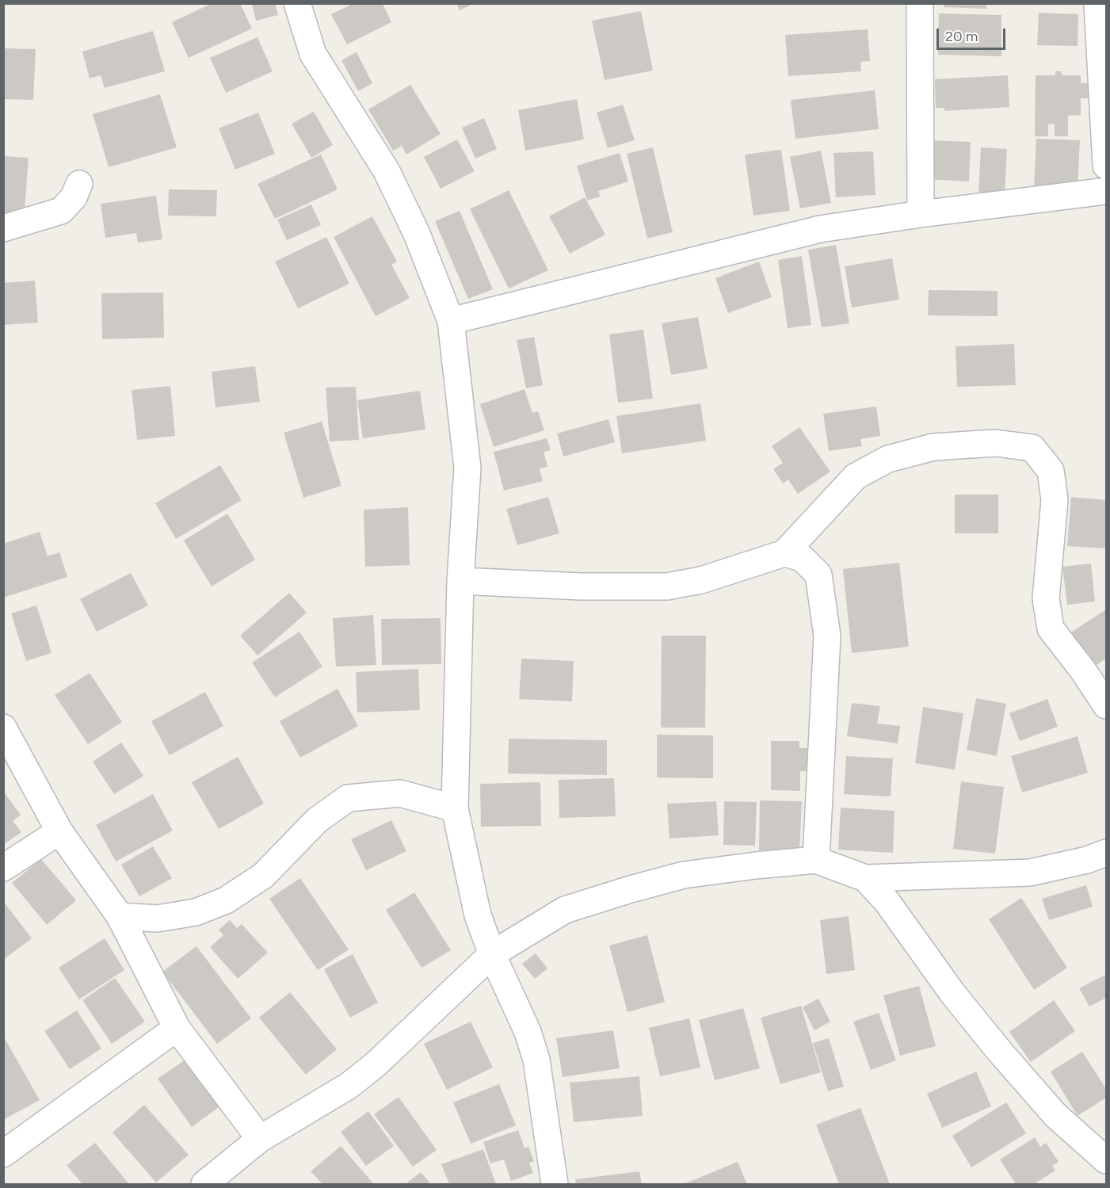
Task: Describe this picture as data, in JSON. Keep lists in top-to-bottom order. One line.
{"scale_bar":"20 m"}
